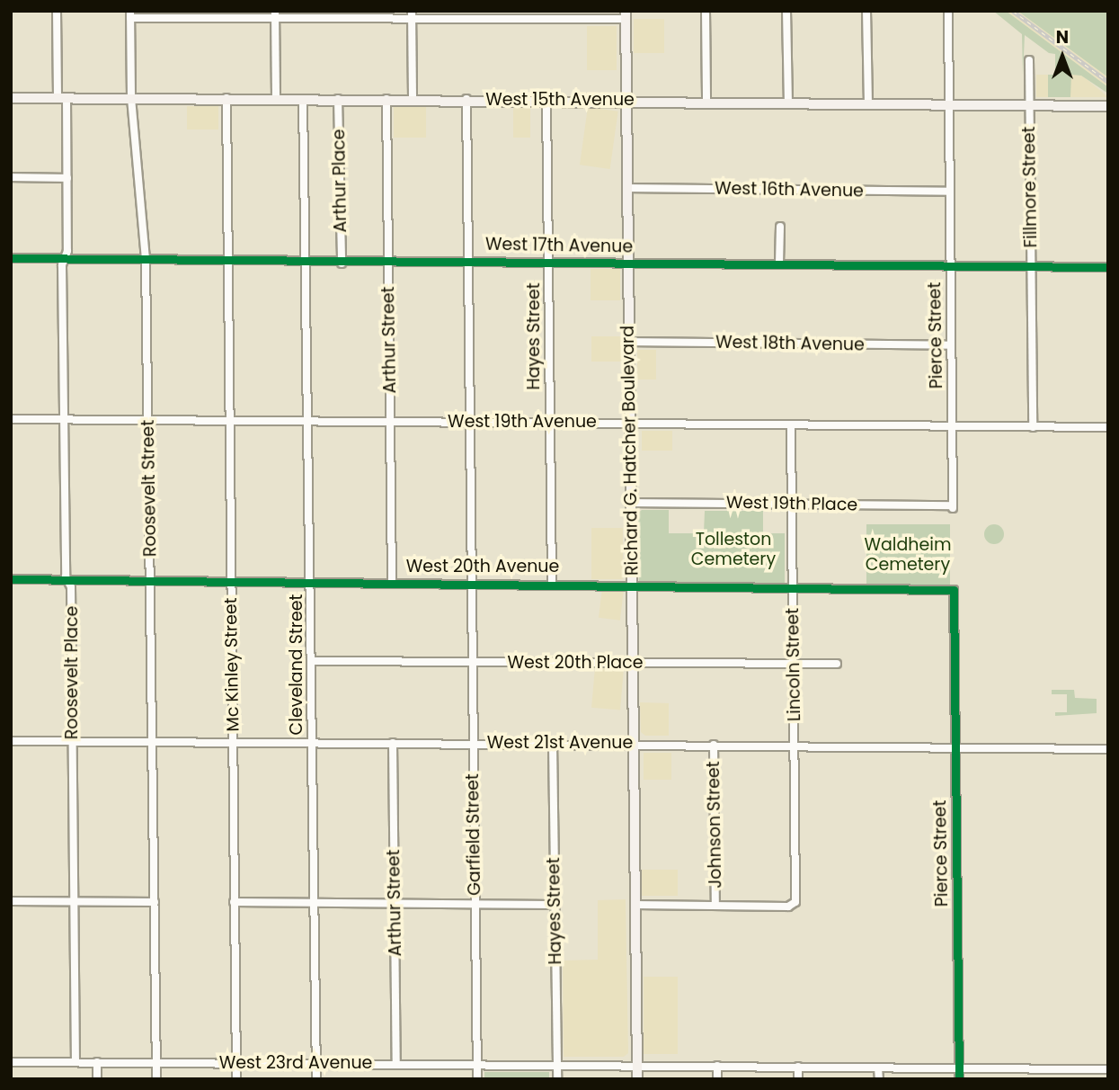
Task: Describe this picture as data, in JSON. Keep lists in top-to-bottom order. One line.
{"streets":{"main road":["West 15th Avenue","Richard G. Hatcher Boulevard"],"street":["Arthur Place","Fillmore Street","West 16th Avenue","West 17th Avenue","Pierce Street","Hayes Street","Arthur Street","West 18th Avenue","West 19th Avenue","Roosevelt Street","West 19th Place","West 20th Avenue","West 20th Place","Mc Kinley Street","Cleveland Street","Lincoln Street","Roosevelt Place","West 21st Avenue","Johnson Street","Garfield Street","West 23rd Avenue"]},"crossings":[["West 15th Avenue","Arthur Place"],["West 15th Avenue","Fillmore Street"],["West 15th Avenue","Pierce Street"],["West 15th Avenue","Hayes Street"],["West 15th Avenue","Arthur Street"],["West 15th Avenue","Richard G. Hatcher Boulevard"],["West 15th Avenue","Roosevelt Street"],["West 15th Avenue","Mc Kinley Street"],["West 15th Avenue","Cleveland Street"],["West 15th Avenue","Roosevelt Place"],["West 15th Avenue","Garfield Street"],["Arthur Place","West 17th Avenue"],["Fillmore Street","West 17th Avenue"],["Fillmore Street","West 19th Avenue"],["West 16th Avenue","Pierce Street"],["West 16th Avenue","Richard G. Hatcher Boulevard"],["West 17th Avenue","Pierce Street"],["West 17th Avenue","Hayes Street"],["West 17th Avenue","Arthur Street"],["West 17th Avenue","Richard G. Hatcher Boulevard"],["West 17th Avenue","Roosevelt Street"],["West 17th Avenue","Mc Kinley Street"],["West 17th Avenue","Cleveland Street"],["West 17th Avenue","Roosevelt Place"],["West 17th Avenue","Garfield Street"],["Pierce Street","West 18th Avenue"],["Pierce Street","West 19th Avenue"],["Pierce Street","West 19th Place"],["Pierce Street","West 20th Avenue"],["Pierce Street","West 21st Avenue"],["Pierce Street","West 23rd Avenue"],["Hayes Street","West 19th Avenue"],["Hayes Street","West 20th Avenue"],["Hayes Street","West 21st Avenue"],["Hayes Street","West 23rd Avenue"],["Arthur Street","West 19th Avenue"],["Arthur Street","West 20th Avenue"],["Arthur Street","West 21st Avenue"],["Arthur Street","West 23rd Avenue"],["West 18th Avenue","Richard G. Hatcher Boulevard"],["West 19th Avenue","Richard G. Hatcher Boulevard"],["West 19th Avenue","Roosevelt Street"],["West 19th Avenue","Mc Kinley Street"],["West 19th Avenue","Cleveland Street"],["West 19th Avenue","Lincoln Street"],["West 19th Avenue","Roosevelt Place"],["West 19th Avenue","Garfield Street"],["Richard G. Hatcher Boulevard","West 19th Place"],["Richard G. Hatcher Boulevard","West 20th Avenue"],["Richard G. Hatcher Boulevard","West 20th Place"],["Richard G. Hatcher Boulevard","West 21st Avenue"],["Richard G. Hatcher Boulevard","West 23rd Avenue"],["Roosevelt Street","West 20th Avenue"],["Roosevelt Street","West 21st Avenue"],["Roosevelt Street","West 23rd Avenue"],["West 19th Place","Lincoln Street"],["West 20th Avenue","Mc Kinley Street"],["West 20th Avenue","Cleveland Street"],["West 20th Avenue","Lincoln Street"],["West 20th Avenue","Roosevelt Place"],["West 20th Avenue","Garfield Street"],["West 20th Place","Cleveland Street"],["West 20th Place","Lincoln Street"],["West 20th Place","Garfield Street"],["Mc Kinley Street","West 21st Avenue"],["Mc Kinley Street","West 23rd Avenue"],["Cleveland Street","West 21st Avenue"],["Cleveland Street","West 23rd Avenue"],["Lincoln Street","West 21st Avenue"],["Lincoln Street","Johnson Street"],["Roosevelt Place","West 21st Avenue"],["Roosevelt Place","West 23rd Avenue"],["West 21st Avenue","Johnson Street"],["West 21st Avenue","Garfield Street"],["Garfield Street","West 23rd Avenue"]],"parks":["Tolleston Cemetery","Waldheim Cemetery"],"north":"top"}
